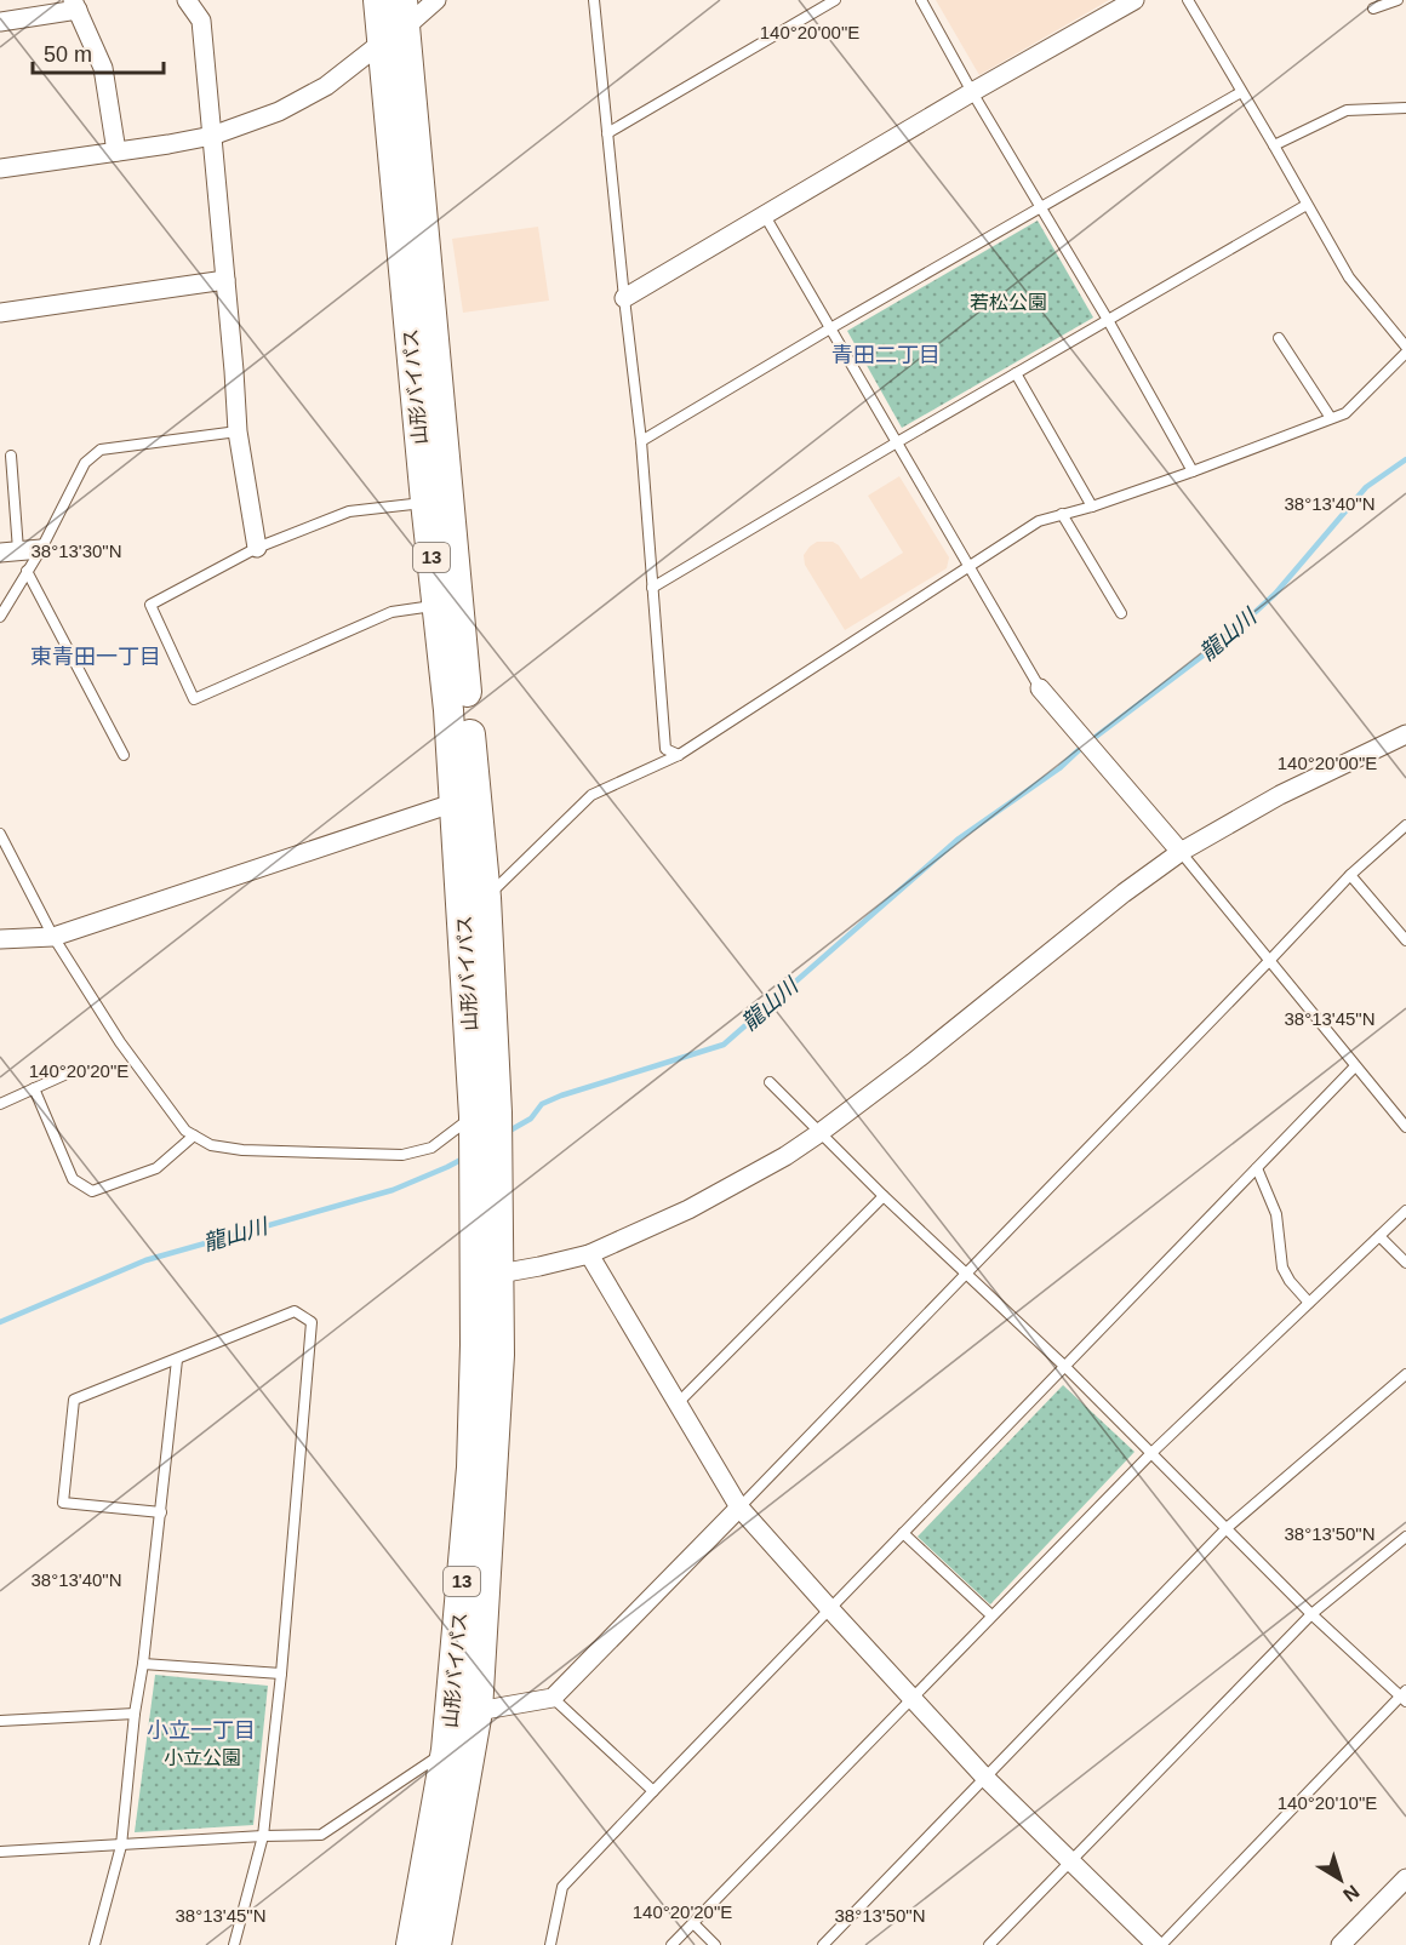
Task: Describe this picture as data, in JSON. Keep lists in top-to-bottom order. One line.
{"streets":{"highway":["山形バイパス","13"]},"districts":["青田二丁目","東青田一丁目","小立一丁目"],"water":["龍山川"],"parks":["若松公園","小立公園"],"scale_bar":"50 m","north":"bottom right","coordinates":["140°20'00\"E","38°13'40\"N","38°13'30\"N","38°13'45\"N","140°20'20\"E","38°13'50\"N","140°20'10\"E"]}
